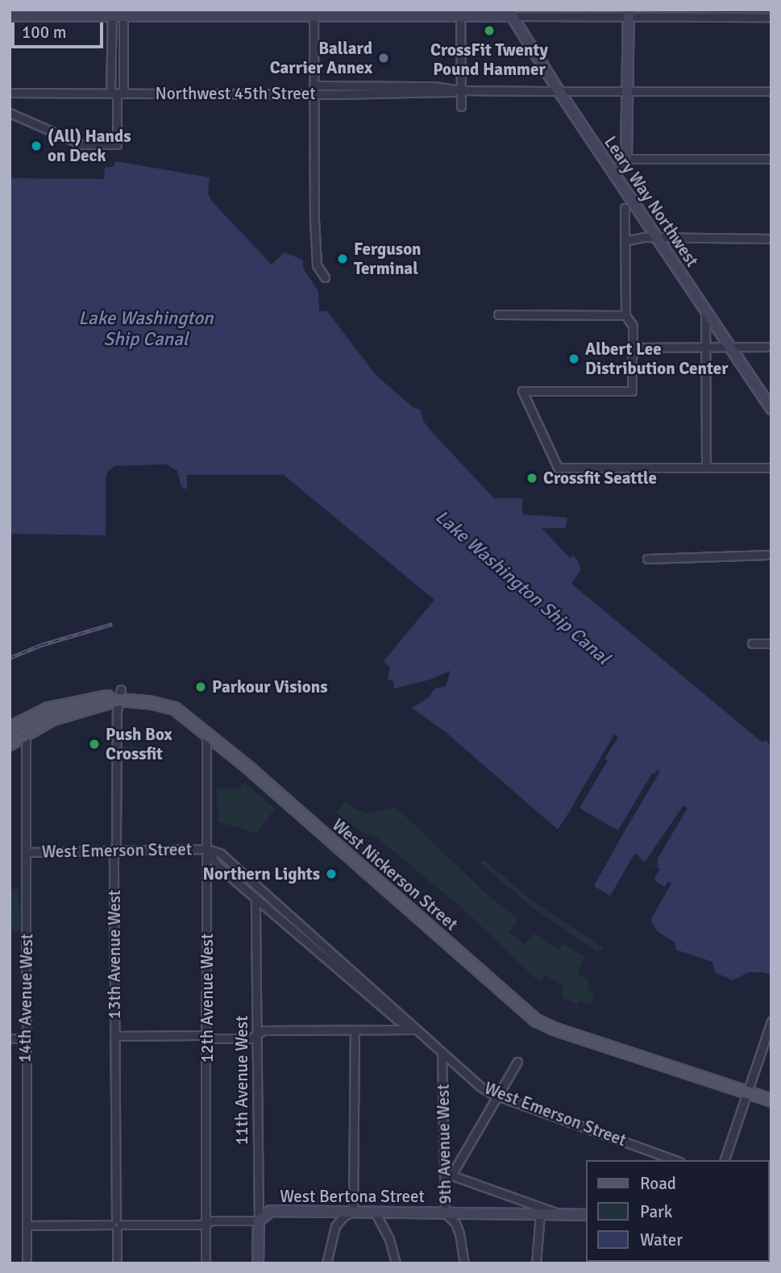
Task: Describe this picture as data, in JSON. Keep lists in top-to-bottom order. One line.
{"streets":{"main road":["West Nickerson Street"],"street":["Northwest 45th Street","Leary Way Northwest","West Emerson Street","13th Avenue West","14th Avenue West","12th Avenue West","11th Avenue West","9th Avenue West","West Bertona Street"]},"crossings":[["Northwest 45th Street","Leary Way Northwest"],["West Emerson Street","13th Avenue West"],["West Emerson Street","14th Avenue West"],["West Emerson Street","12th Avenue West"],["West Emerson Street","11th Avenue West"],["West Emerson Street","9th Avenue West"],["West Nickerson Street","13th Avenue West"],["West Nickerson Street","14th Avenue West"],["West Nickerson Street","12th Avenue West"],["13th Avenue West","West Bertona Street"],["14th Avenue West","West Bertona Street"],["12th Avenue West","West Bertona Street"],["11th Avenue West","West Bertona Street"],["9th Avenue West","West Bertona Street"]],"water":["Lake Washington Ship Canal"],"places":["CrossFit Twenty Pound Hammer","Ballard Carrier Annex","(All) Hands on Deck","Ferguson Terminal","Albert Lee Distribution Center","Crossfit Seattle","Parkour Visions","Push Box Crossfit","Northern Lights"],"legend":["Road","Park","Water"],"scale_bar":"100 m"}
